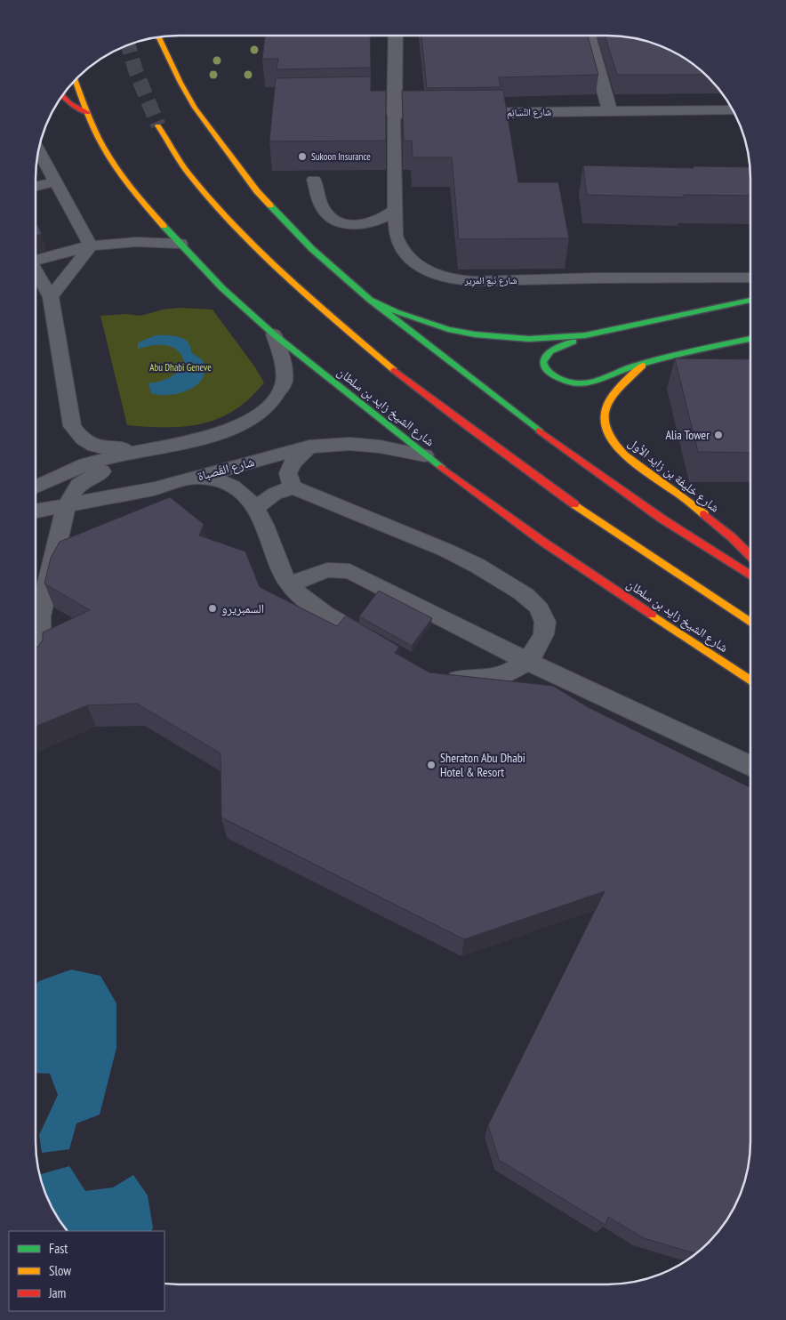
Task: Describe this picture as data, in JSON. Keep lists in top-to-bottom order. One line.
{"streets":{"main road":["شارع الشيخ زايد بن سلطان","شارع خليفة بن زايد الأول"],"street":["شارع النَّسَائِم","شارع نَبع المرِير"],"lane":["شارع القَصباة"]},"crossings":[["شارع النَّسَائِم","شارع نَبع المرِير"],["شارع الشيخ زايد بن سلطان","شارع القَصباة"]],"parks":["Abu Dhabi Geneve"],"places":["Sukoon Insurance","Alia Tower","السمبريرو","Sheraton Abu Dhabi Hotel & Resort"],"legend":["Fast","Slow","Jam"]}
